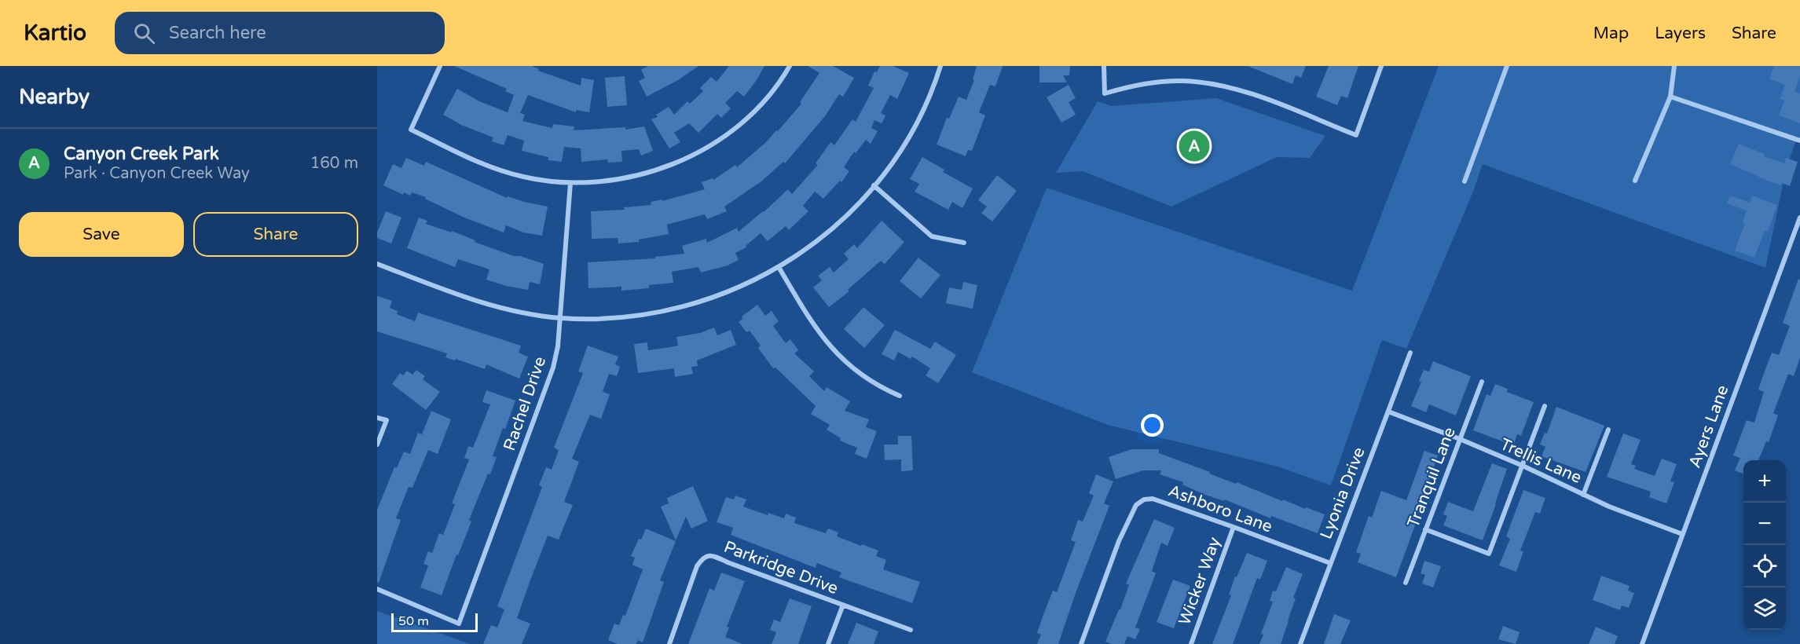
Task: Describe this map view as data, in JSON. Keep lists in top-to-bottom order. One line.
{"streets":{"street":["Rachel Drive","Ayers Lane","Trellis Lane","Tranquil Lane","Lyonia Drive","Ashboro Lane","Parkridge Drive","Wicker Way"]},"crossings":[["Ayers Lane","Trellis Lane"],["Trellis Lane","Tranquil Lane"],["Trellis Lane","Lyonia Drive"],["Lyonia Drive","Ashboro Lane"],["Ashboro Lane","Wicker Way"]],"scale_bar":"50 m","page":{"header":"Kartio","search":"Search here","nav":["Map","Layers","Share"],"heading":"Nearby","list":[{"mark":"A","name":"Canyon Creek Park","note":"Park · Canyon Creek Way","value":"160 m"}],"pins":"A","buttons":["Save","Share"],"map_buttons":["+","−"],"scale":"50 m"}}
